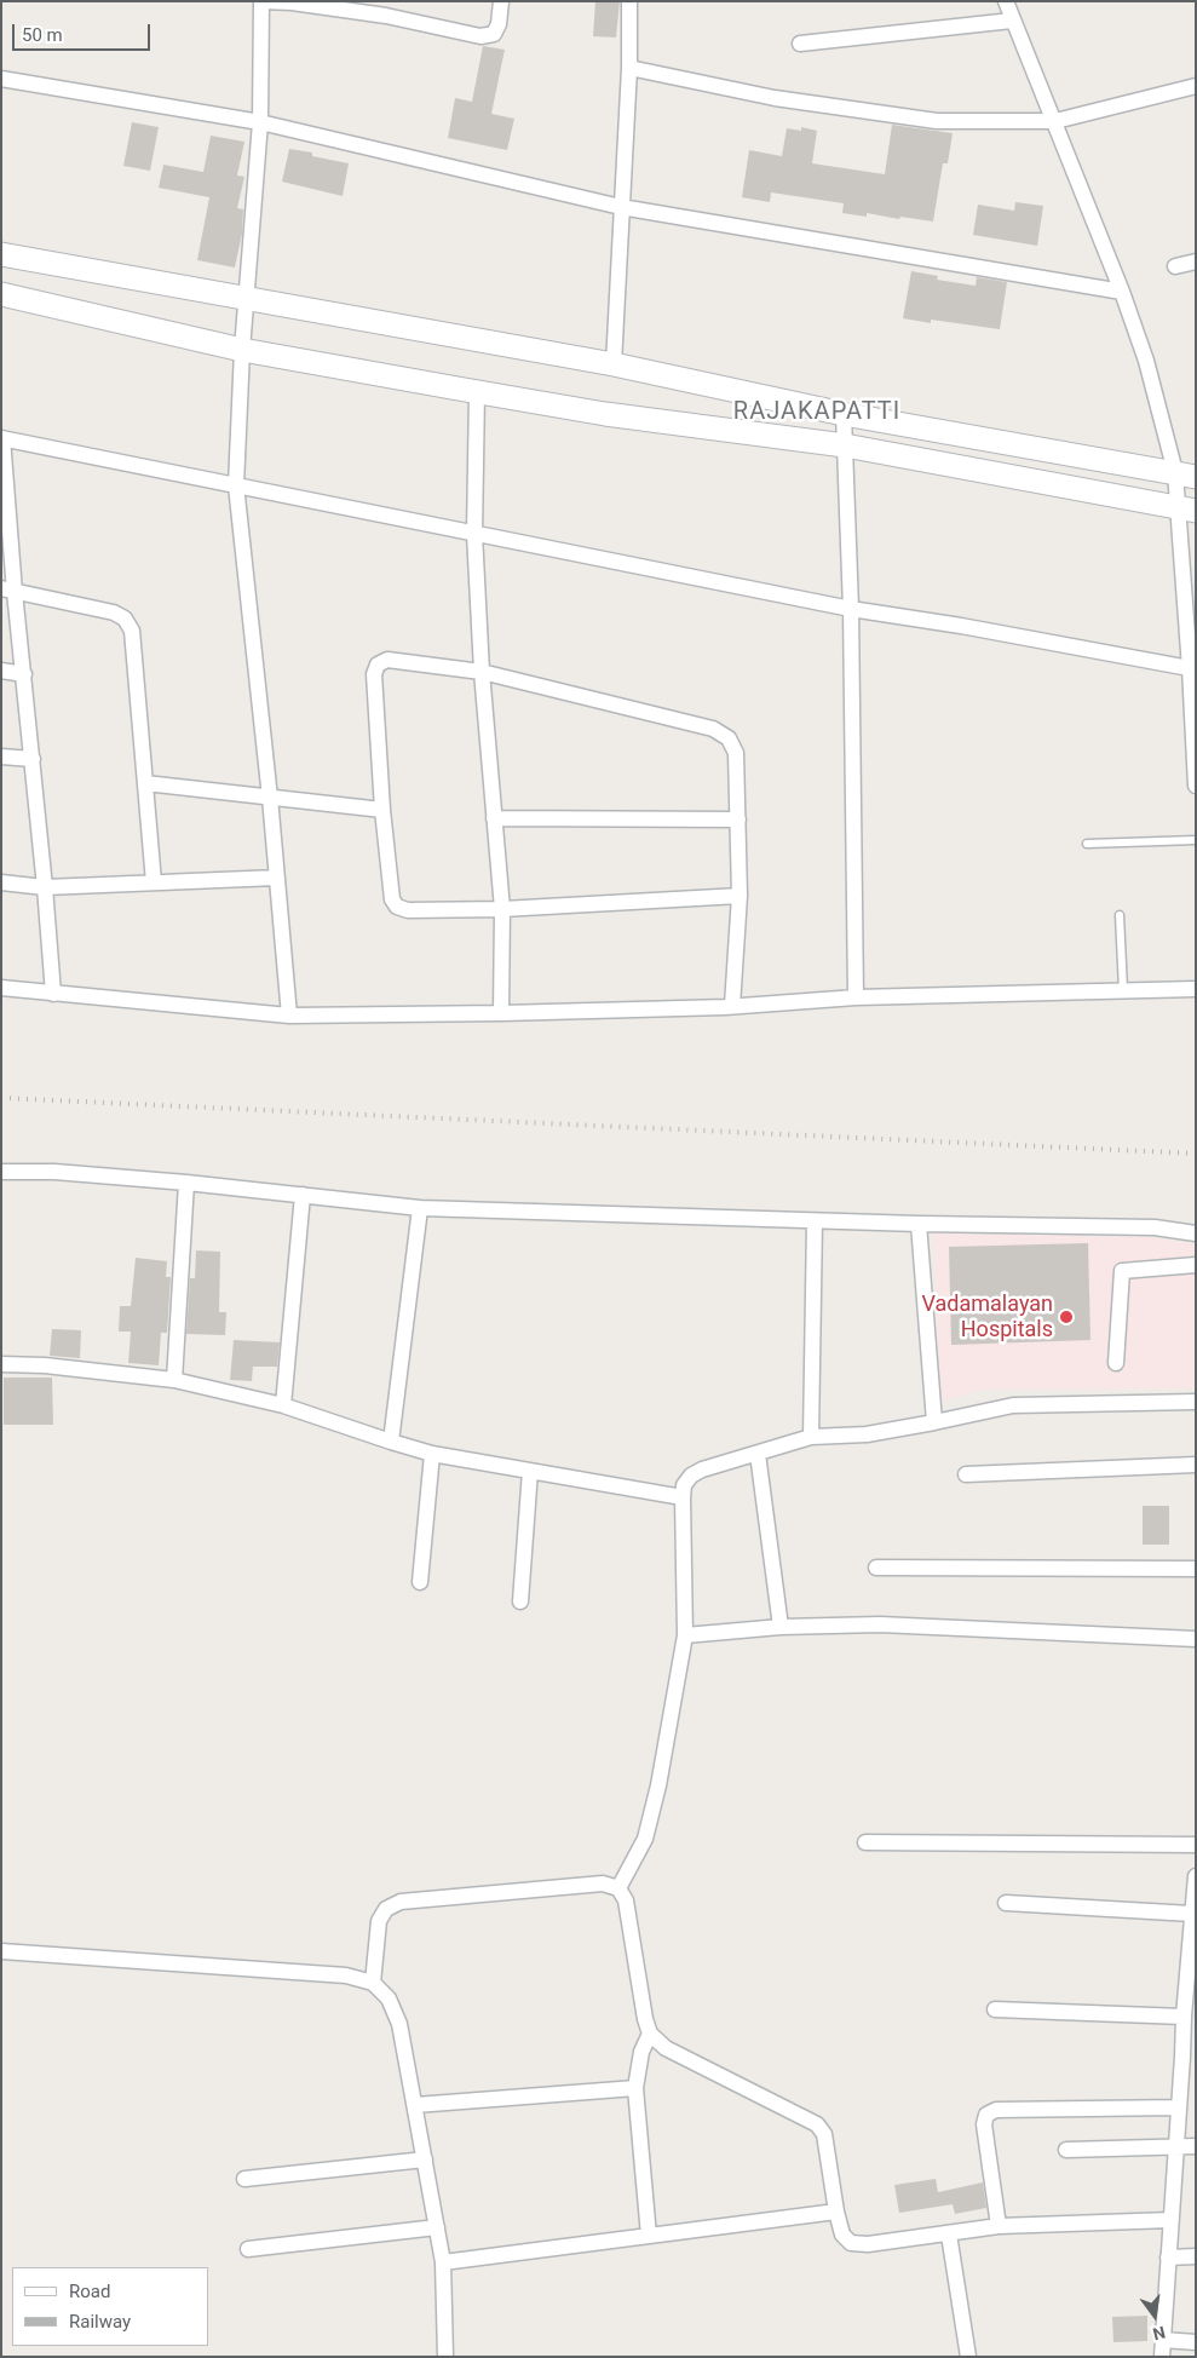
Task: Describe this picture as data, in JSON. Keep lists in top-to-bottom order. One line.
{"districts":["RAJAKAPATTI"],"places":["Vadamalayan Hospitals"],"legend":["Road","Railway"],"scale_bar":"50 m","north":"bottom"}
